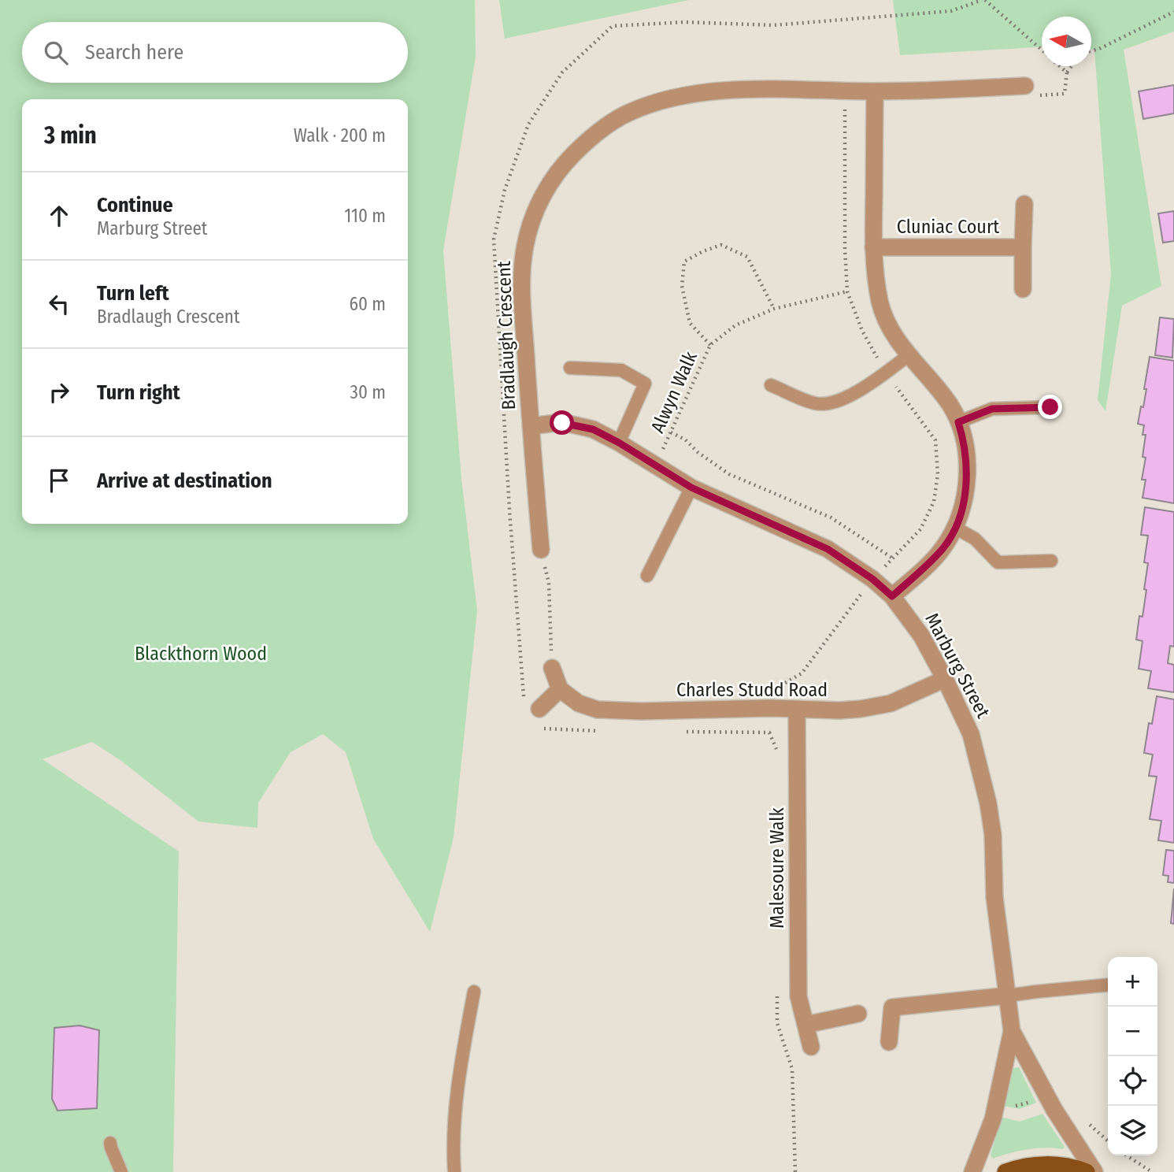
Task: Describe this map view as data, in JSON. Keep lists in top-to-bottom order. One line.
{"streets":{"street":["Cluniac Court","Bradlaugh Crescent","Marburg Street","Charles Studd Road","Malesoure Walk"],"path":["Alwyn Walk"]},"crossings":[["Bradlaugh Crescent","Marburg Street"],["Alwyn Walk","Marburg Street"],["Marburg Street","Charles Studd Road"],["Charles Studd Road","Malesoure Walk"]],"parks":["Blackthorn Wood"],"north":"left","page":{"search":"Search here","heading":["3 min","Walk · 200 m"],"list":[["Continue","Marburg Street","110 m"],["Turn left","Bradlaugh Crescent","60 m"],["Turn right","30 m"],"Arrive at destination"],"map_buttons":["+","−"]}}
